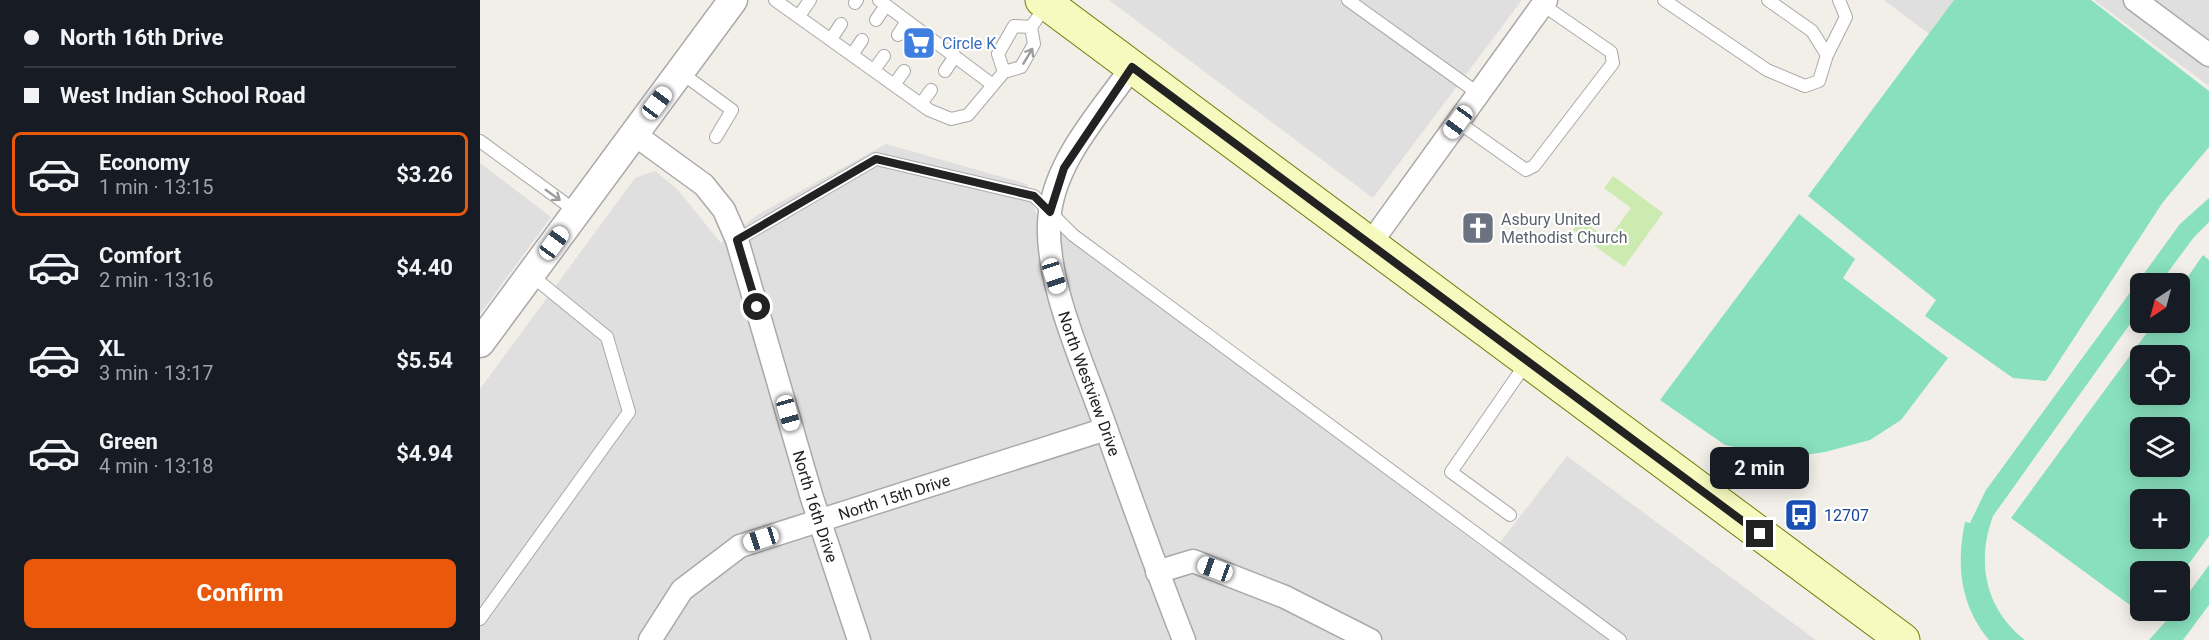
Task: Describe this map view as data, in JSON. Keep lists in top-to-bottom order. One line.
{"streets":{"street":["North Westview Drive","North 15th Drive","North 16th Drive"]},"crossings":[["North Westview Drive","North 15th Drive"],["North 15th Drive","North 16th Drive"]],"places":{"supermarket":["Circle K"],"church":["Asbury United Methodist Church"],"bus stop":["12707"]},"north":"bottom left","page":{"banner":["North 16th Drive","West Indian School Road"],"list":[{"name":"Economy","note":"1 min · 13:15","value":"$3.26"},{"name":"Comfort","note":"2 min · 13:16","value":"$4.40"},{"name":"XL","note":"3 min · 13:17","value":"$5.54"},{"name":"Green","note":"4 min · 13:18","value":"$4.94"}],"map_buttons":["+","−"],"bubble":"2 min","buttons":"Confirm"}}
